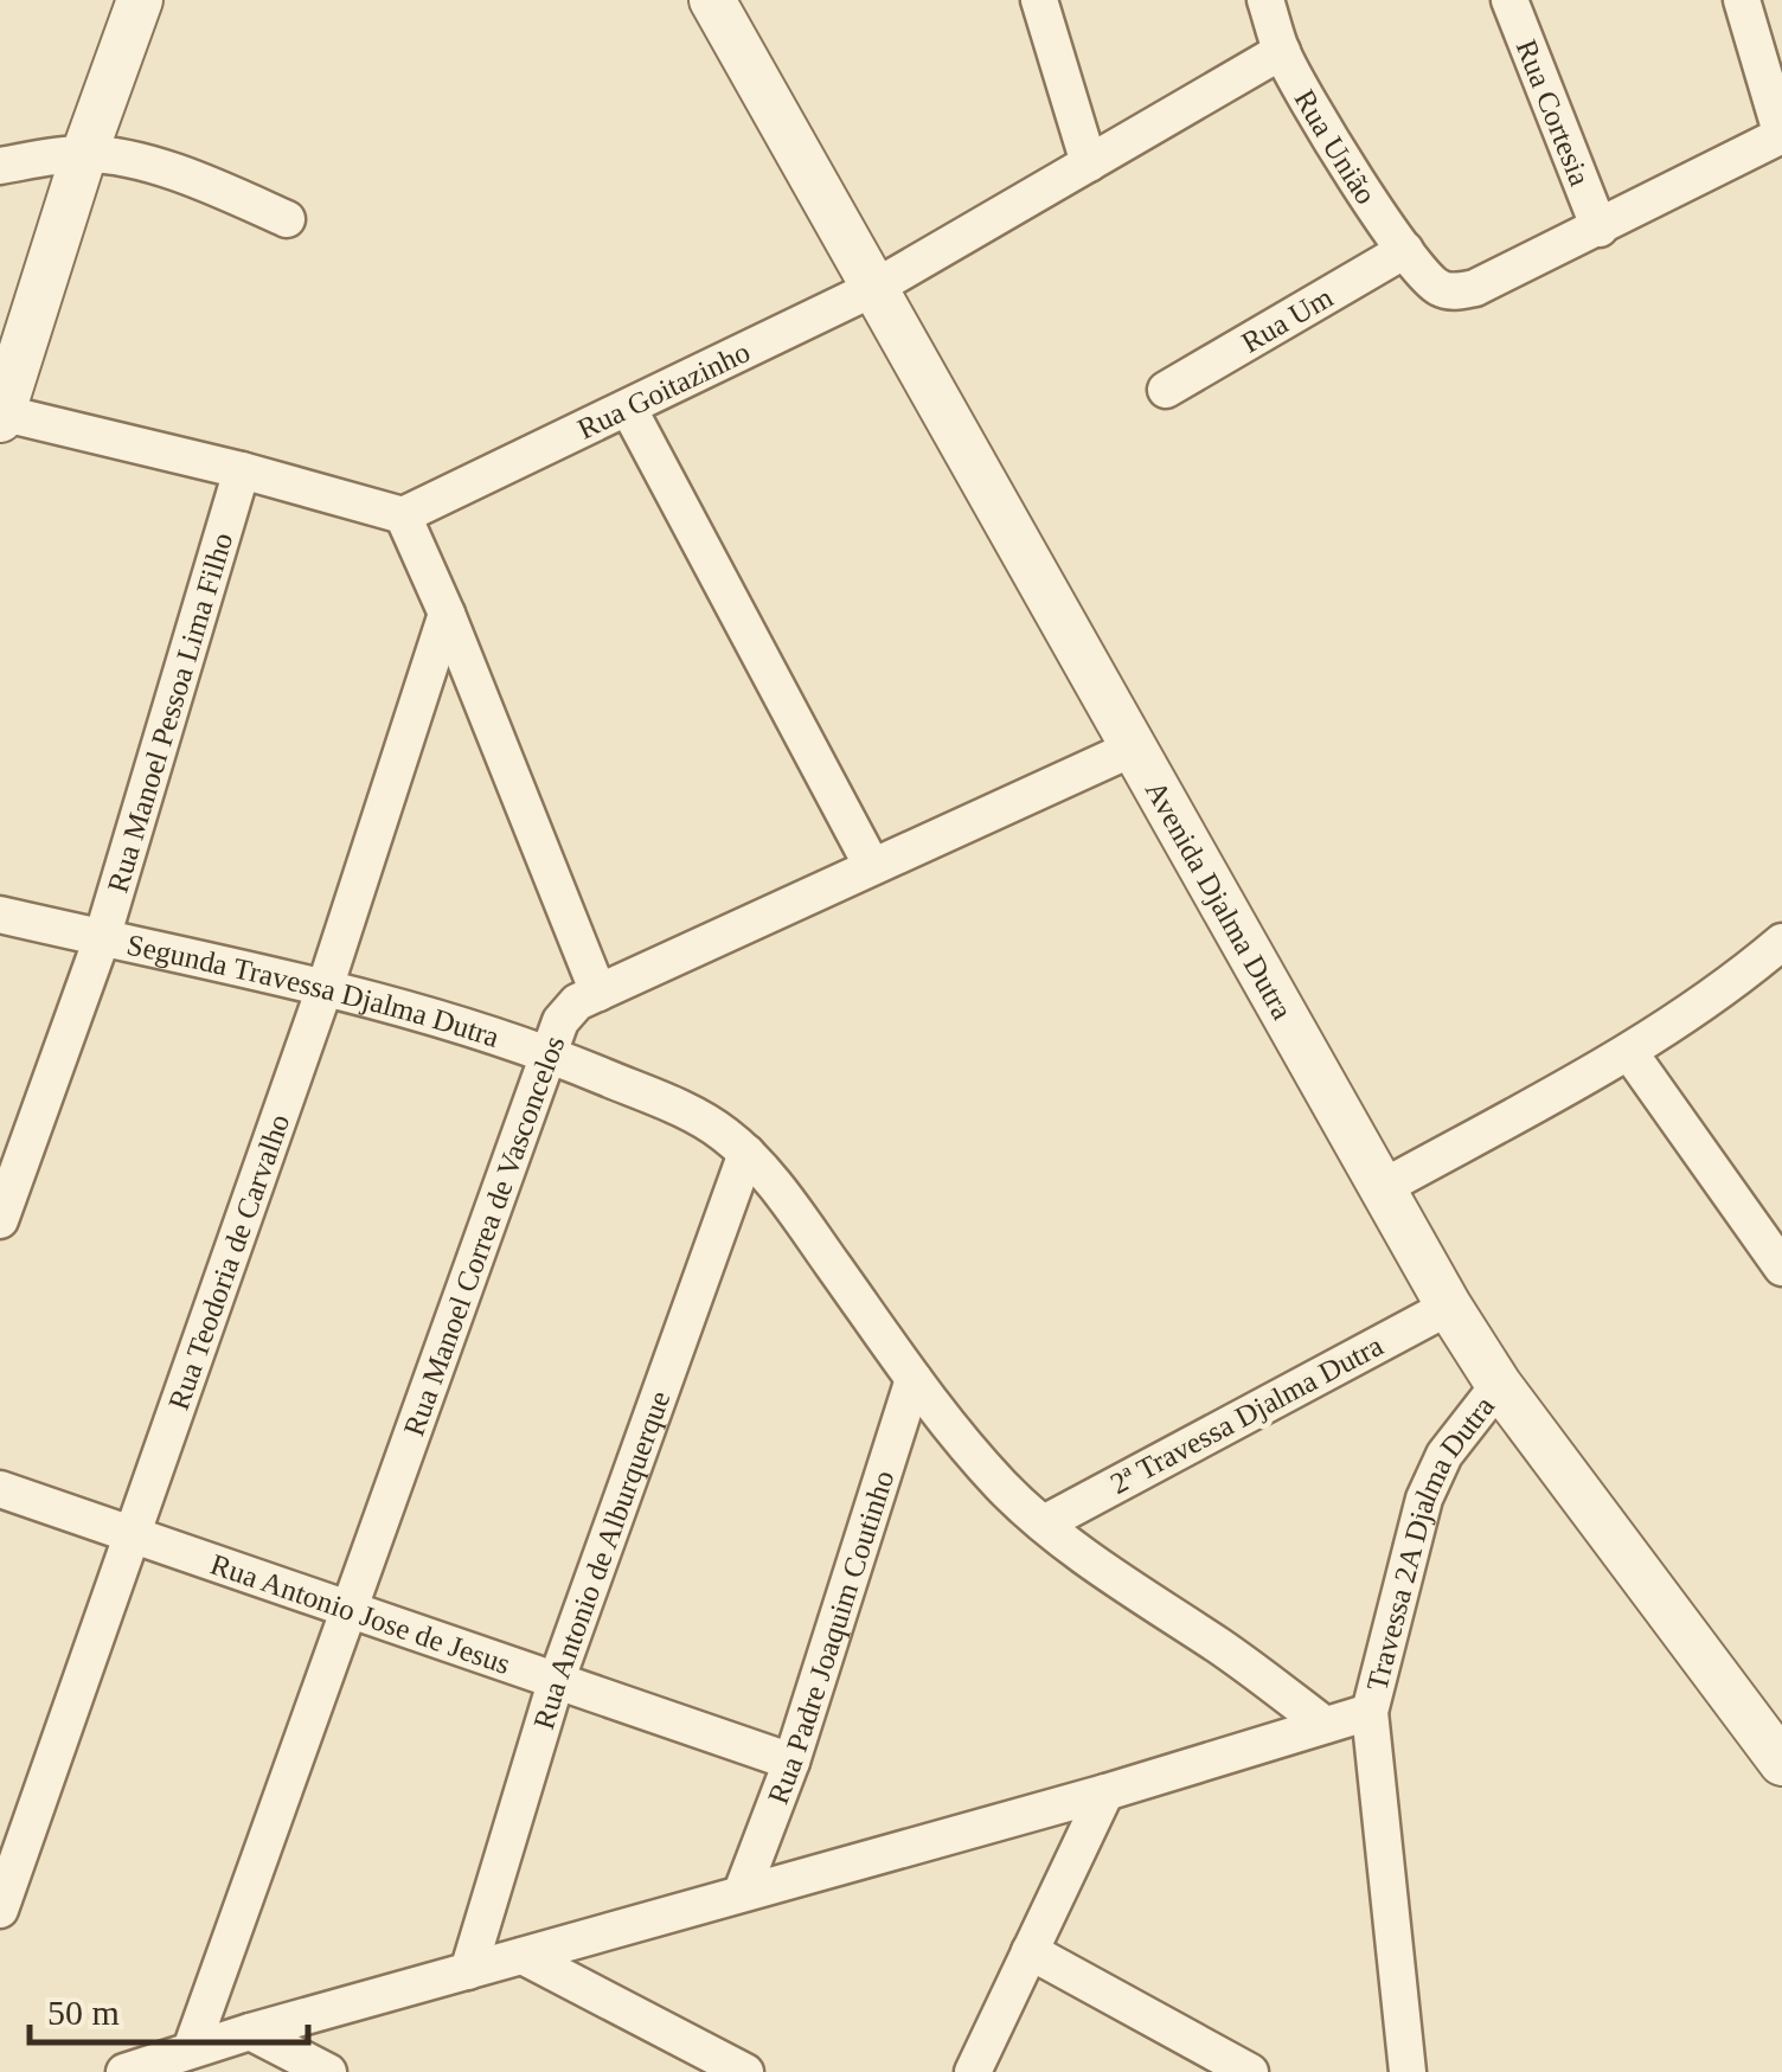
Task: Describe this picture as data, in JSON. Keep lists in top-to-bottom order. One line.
{"streets":{"street":["Rua Cortesia","Rua União","Rua Um","Rua Goitazinho","Rua Manoel Pessoa Lima Filho","Avenida Djalma Dutra","Segunda Travessa Djalma Dutra","Rua Manoel Correa de Vasconcelos","Rua Teodoria de Carvalho","2ª Travessa Djalma Dutra","Travessa 2A Djalma Dutra","Rua Antonio de Alburquerque","Rua Antonio Jose de Jesus","Rua Padre Joaquim Coutinho"]},"crossings":[["Rua Cortesia","Rua União"],["Rua União","Rua Um"],["Rua União","Rua Goitazinho"],["Rua Goitazinho","Avenida Djalma Dutra"],["Rua Manoel Pessoa Lima Filho","Segunda Travessa Djalma Dutra"],["Avenida Djalma Dutra","Rua Manoel Correa de Vasconcelos"],["Avenida Djalma Dutra","2ª Travessa Djalma Dutra"],["Avenida Djalma Dutra","Travessa 2A Djalma Dutra"],["Segunda Travessa Djalma Dutra","Rua Manoel Correa de Vasconcelos"],["Segunda Travessa Djalma Dutra","Rua Teodoria de Carvalho"],["Segunda Travessa Djalma Dutra","2ª Travessa Djalma Dutra"],["Segunda Travessa Djalma Dutra","Rua Antonio de Alburquerque"],["Segunda Travessa Djalma Dutra","Rua Padre Joaquim Coutinho"],["Rua Manoel Correa de Vasconcelos","Rua Antonio Jose de Jesus"],["Rua Teodoria de Carvalho","Rua Antonio Jose de Jesus"],["Rua Antonio de Alburquerque","Rua Antonio Jose de Jesus"],["Rua Antonio Jose de Jesus","Rua Padre Joaquim Coutinho"]],"scale_bar":"50 m"}
